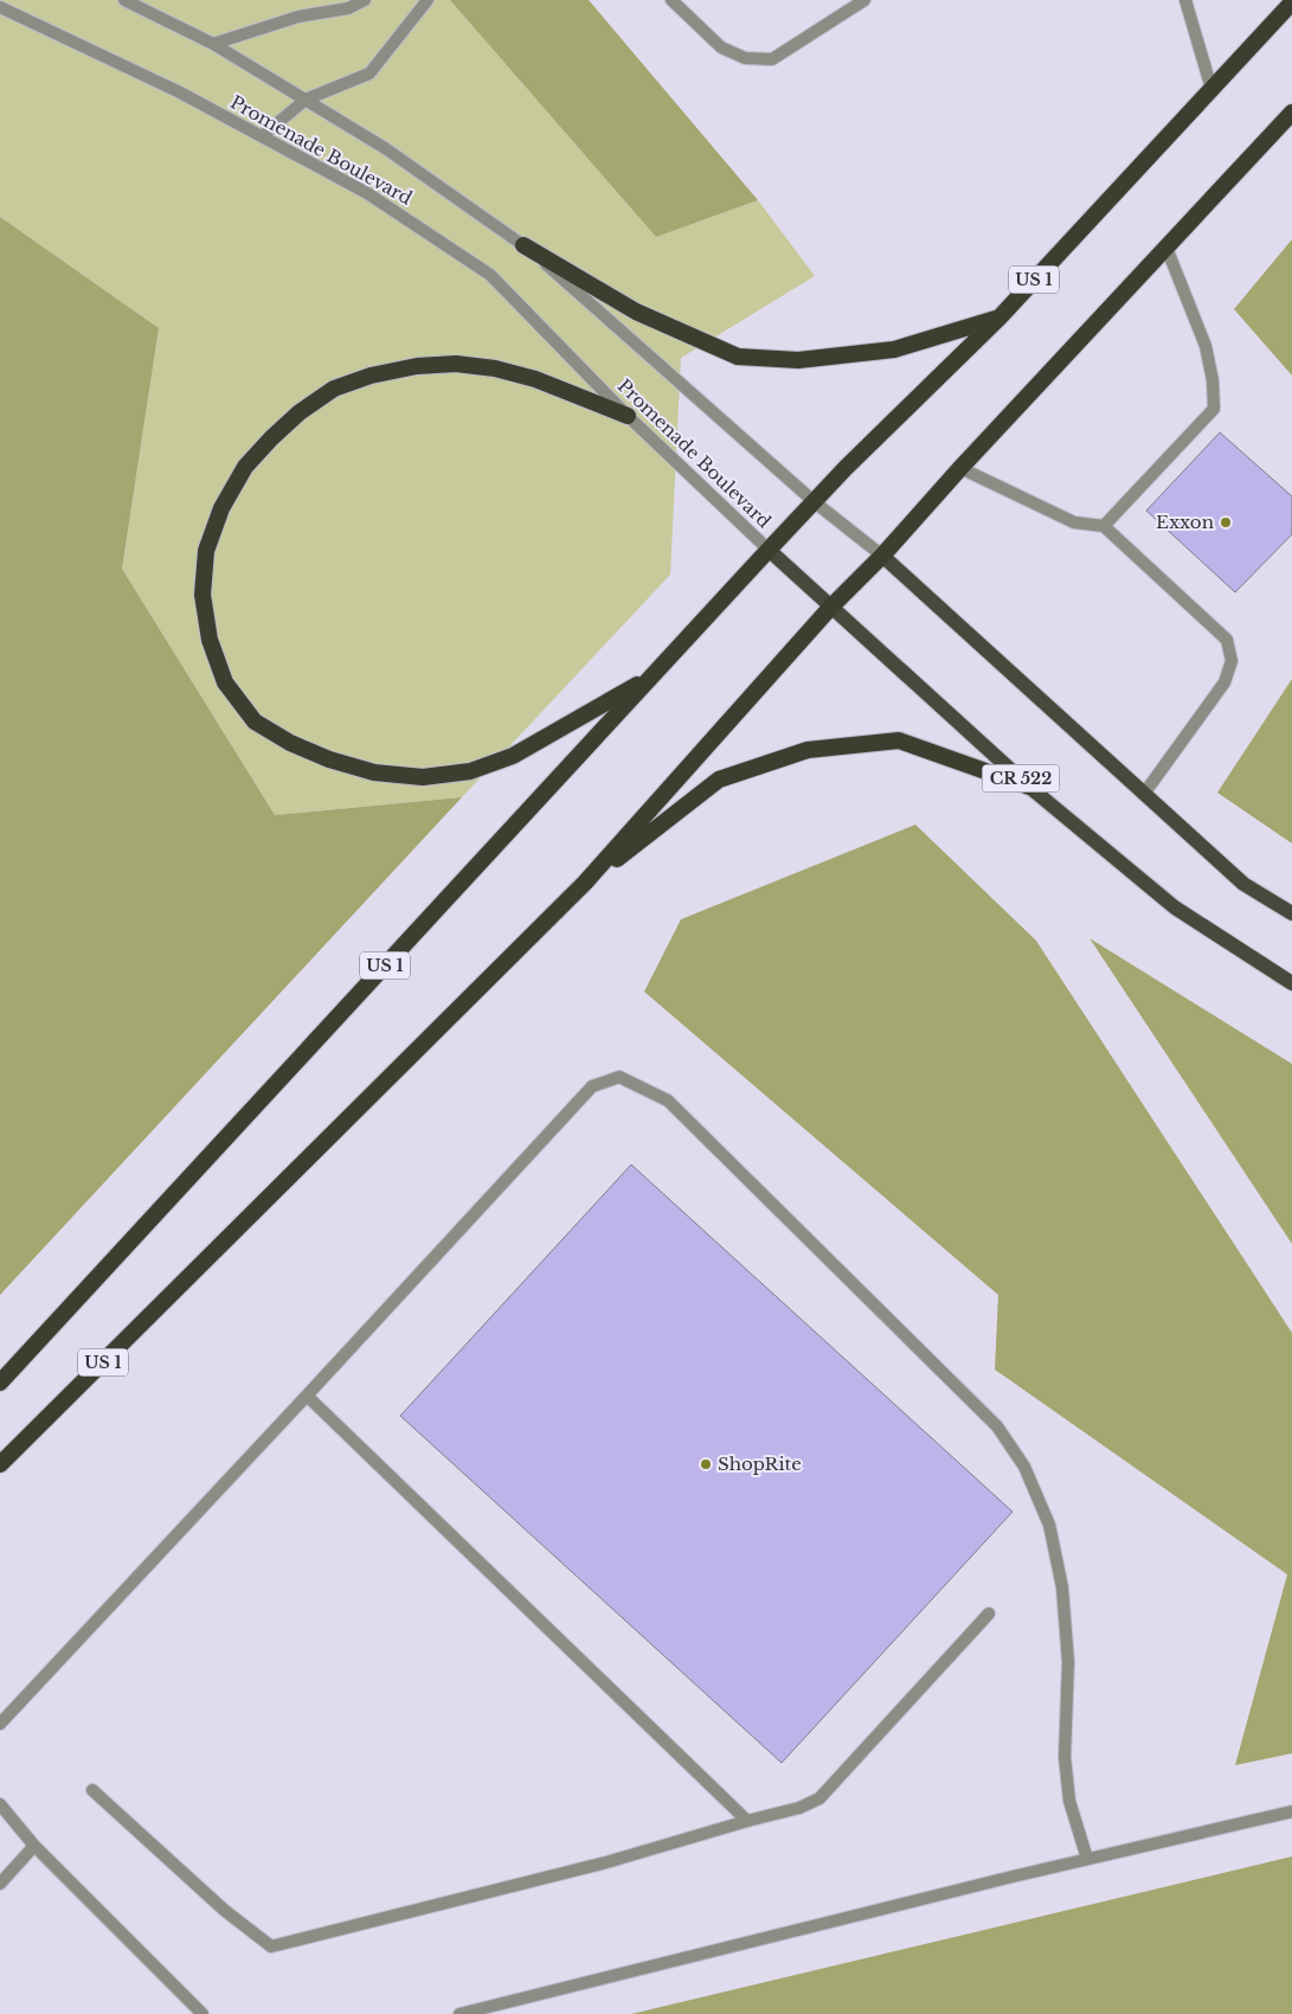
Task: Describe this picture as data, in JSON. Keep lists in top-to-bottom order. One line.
{"streets":{"highway":["US 1"],"main road":["CR 522"],"street":["Promenade Boulevard"]},"crossings":[["Promenade Boulevard","US 1"],["Promenade Boulevard","CR 522"],["US 1","CR 522"]],"places":["Exxon","ShopRite"]}
